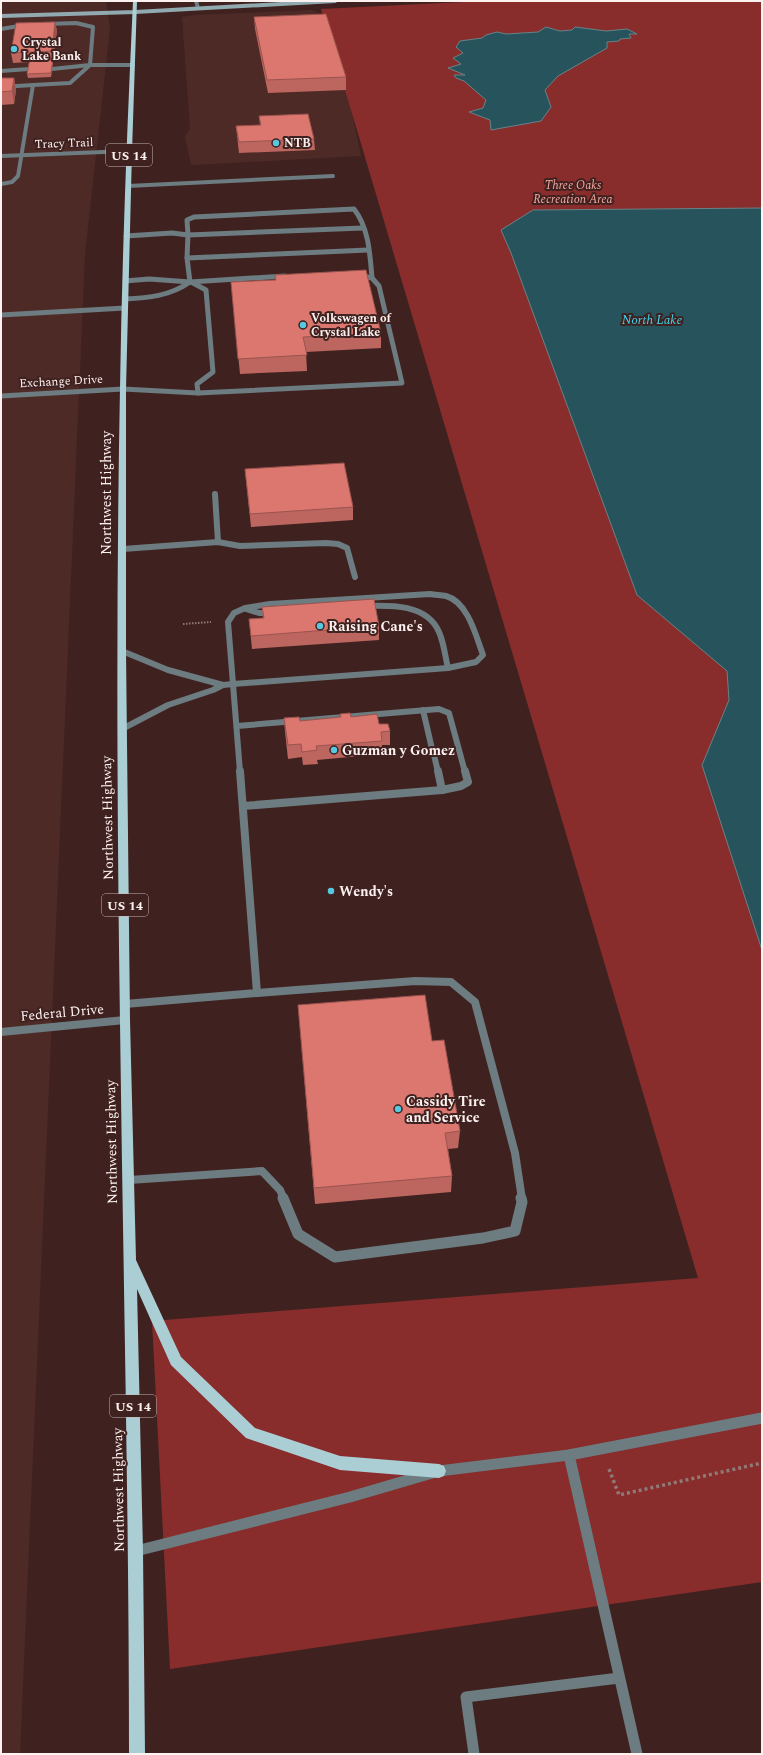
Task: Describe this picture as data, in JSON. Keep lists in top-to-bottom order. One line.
{"streets":{"main road":["US 14","Northwest Highway"],"lane":["Tracy Trail","Exchange Drive","Federal Drive"]},"crossings":[["Tracy Trail","Northwest Highway"],["Exchange Drive","Northwest Highway"],["Northwest Highway","Federal Drive"]],"water":["North Lake"],"parks":["Three Oaks Recreation Area"],"places":["Crystal Lake Bank","NTB","Volkswagen of Crystal Lake","Raising Cane's","Guzman y Gomez","Wendy's","Cassidy Tire and Service"]}
